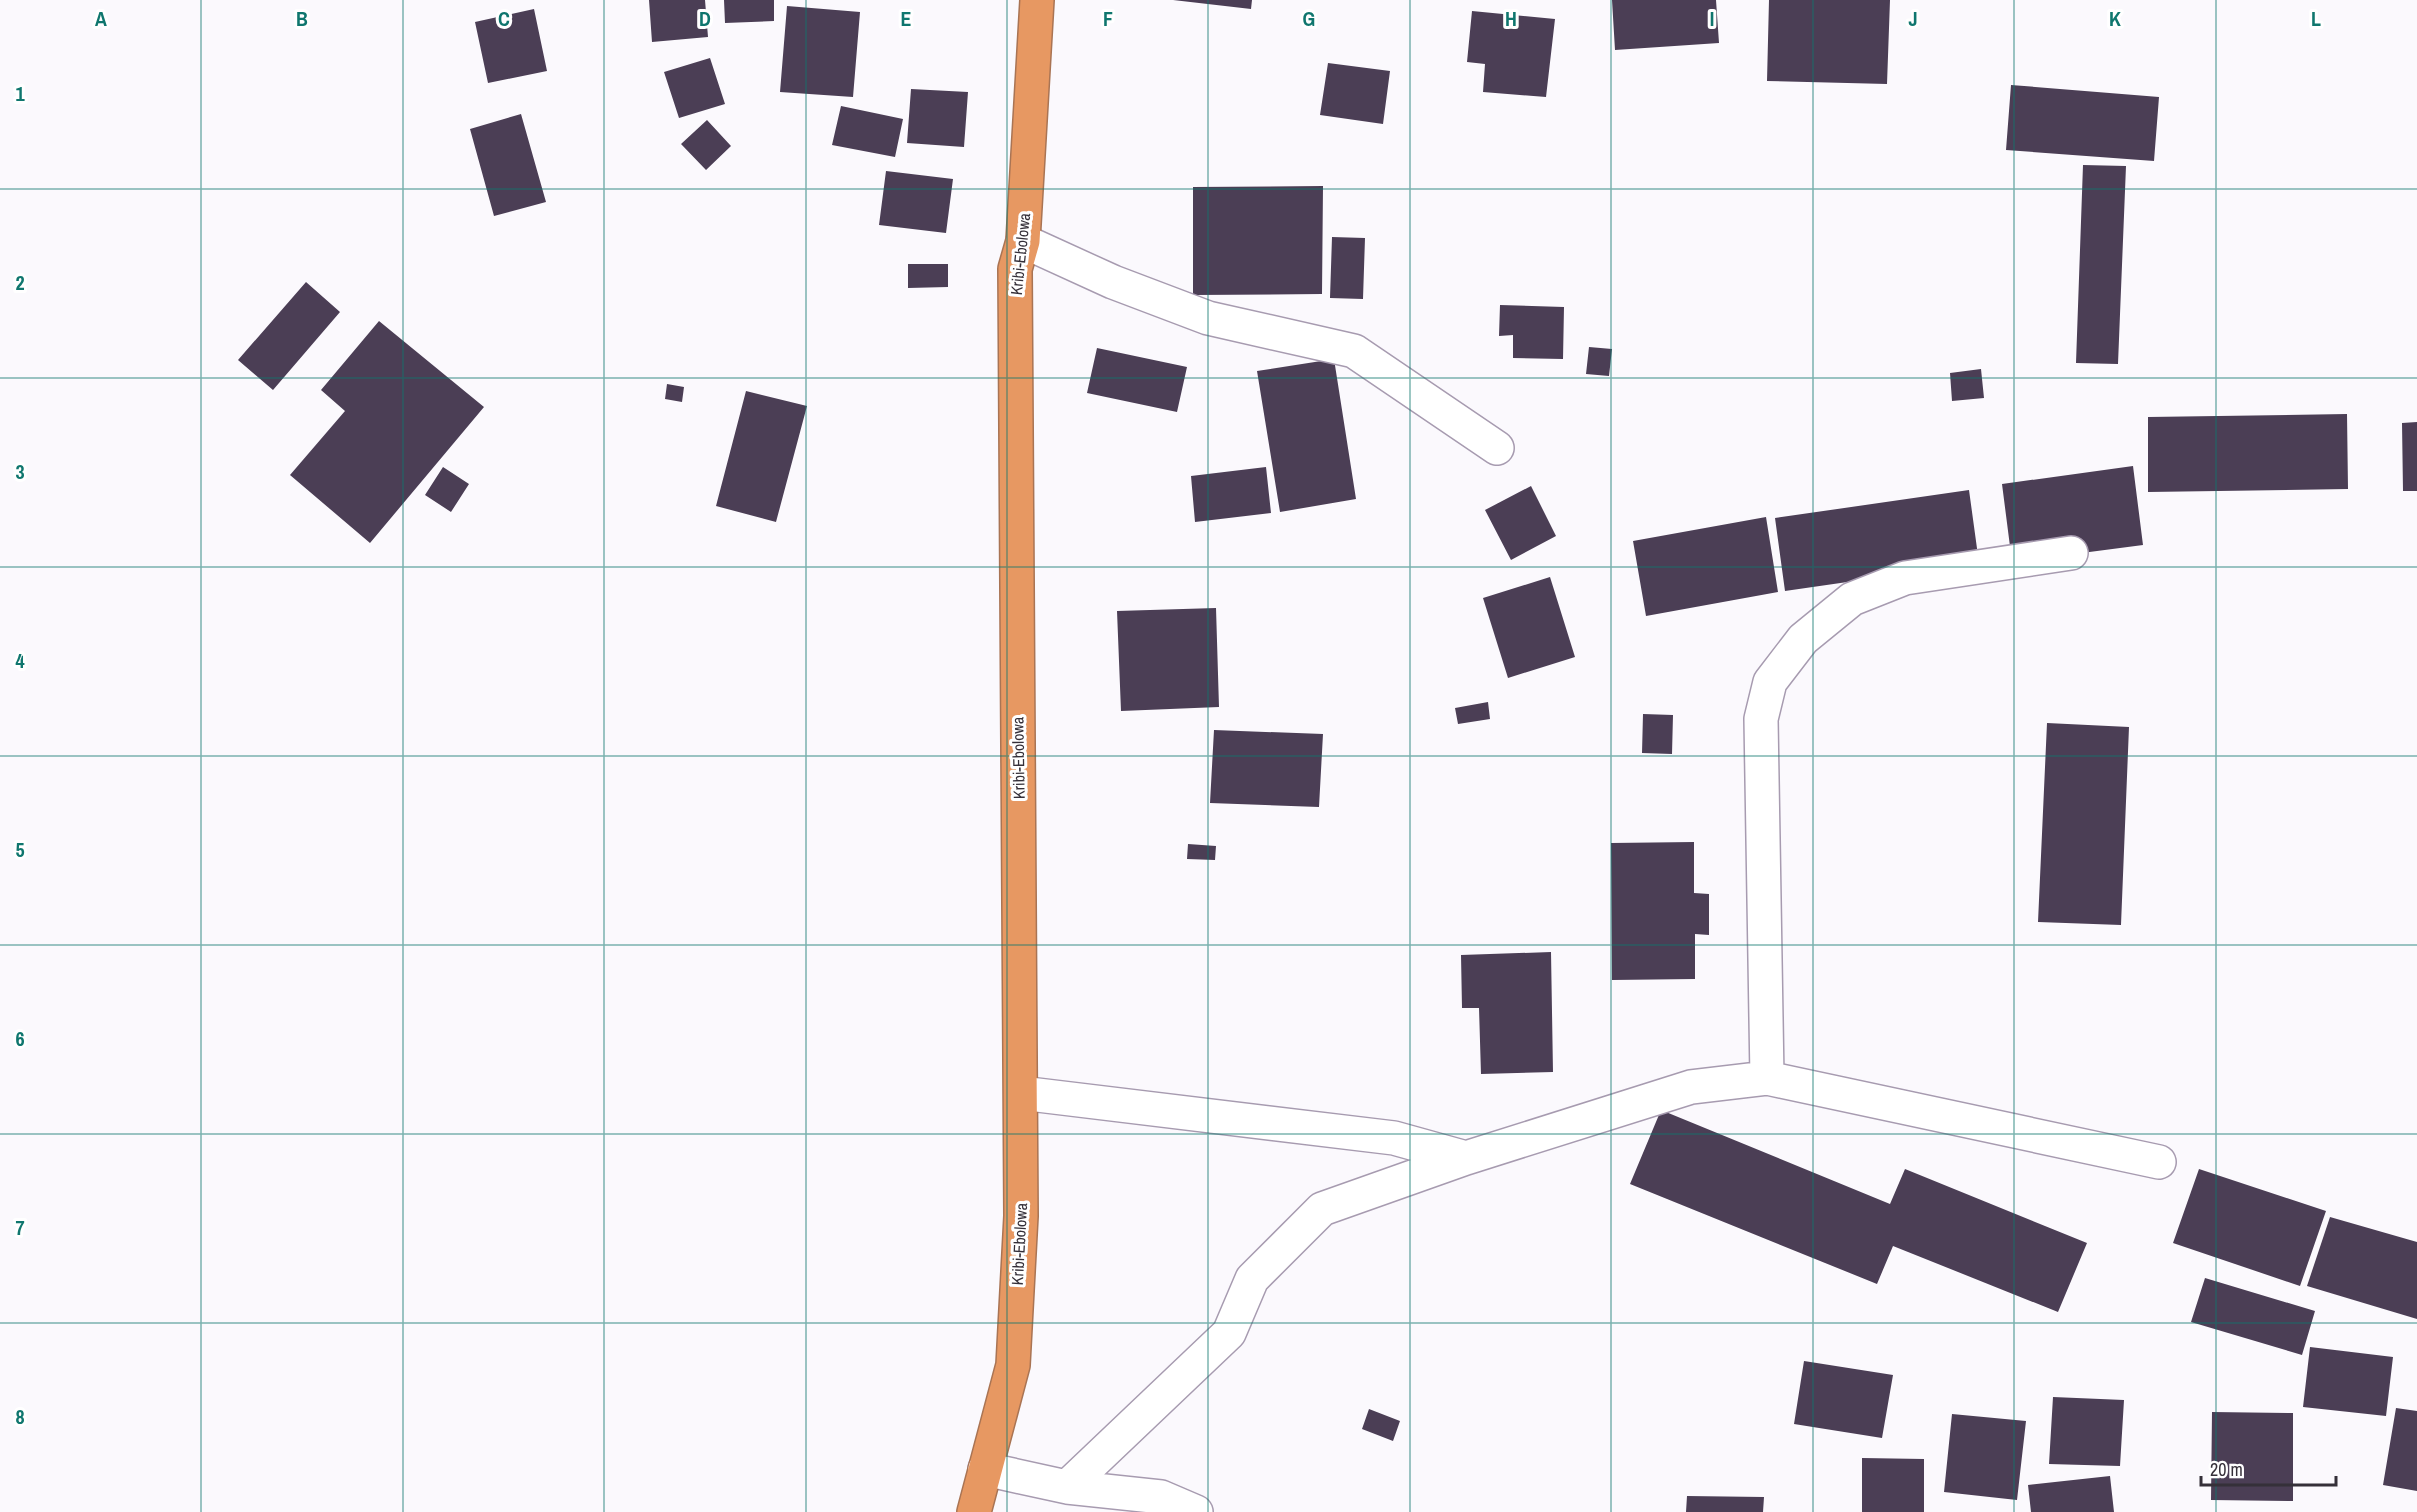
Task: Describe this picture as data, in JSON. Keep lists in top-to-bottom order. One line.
{"streets":{"highway":["Kribi-Ebolowa"]},"scale_bar":"20 m","grid":{"columns":["A","B","C","D","E","F","G","H","I","J","K","L"],"rows":["1","2","3","4","5","6","7","8"]}}
